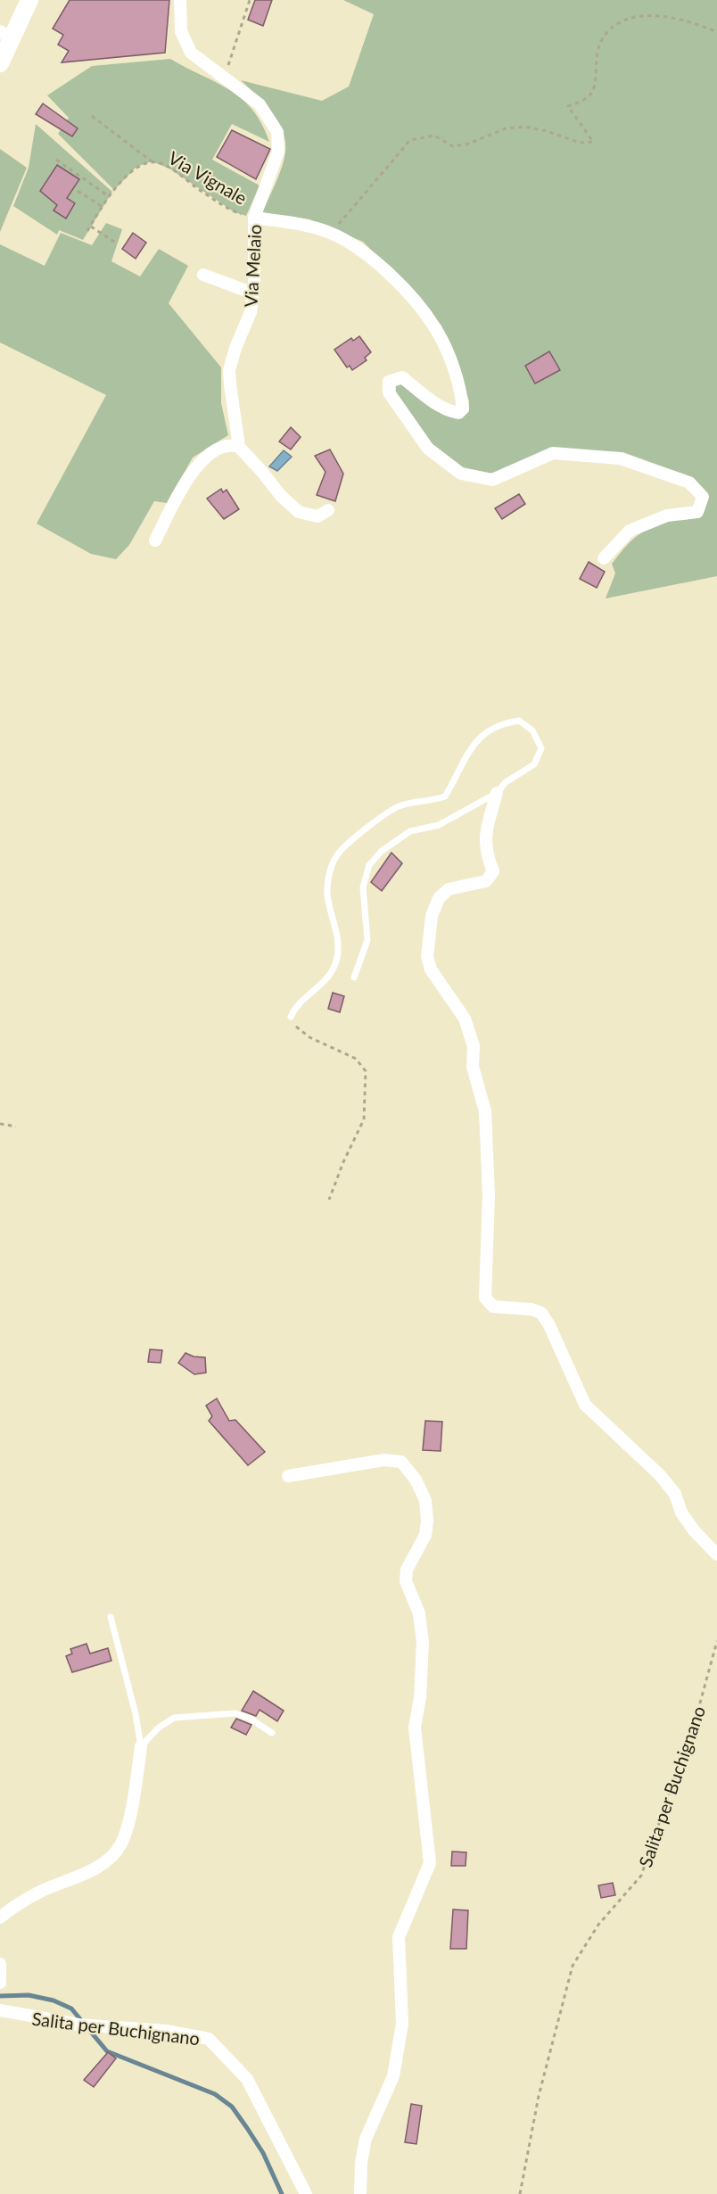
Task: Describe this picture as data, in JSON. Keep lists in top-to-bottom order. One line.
{"streets":{"street":["Via Melaio","Salita per Buchignano"],"path":["Via Vignale"]},"crossings":[["Via Vignale","Via Melaio"]]}
